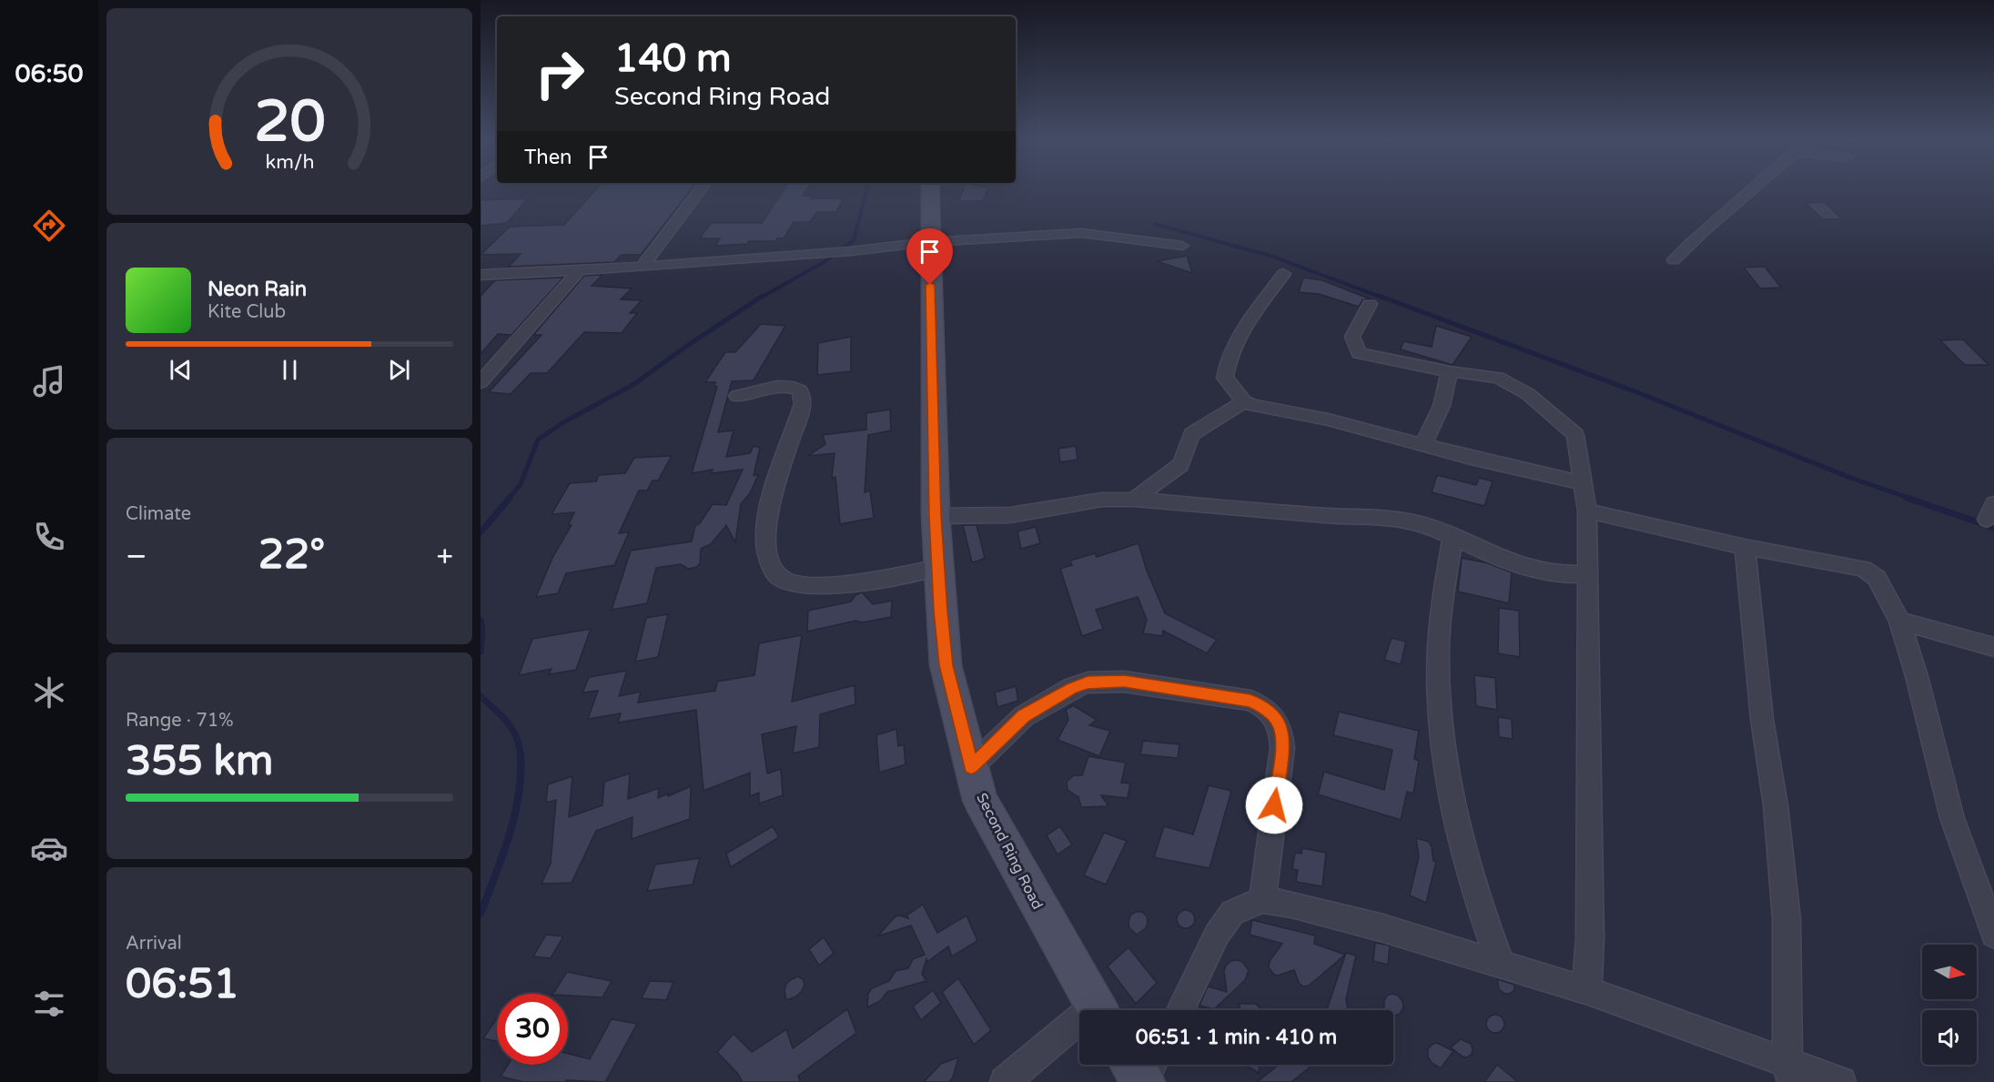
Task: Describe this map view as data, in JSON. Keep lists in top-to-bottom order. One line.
{"streets":{"main road":["Second Ring Road"]},"north":"right","page":{"tabs":"06:50","turn":["140 m","Second Ring Road"],"then":"Then","song":["Neon Rain","Kite Club"],"tile":["Climate",["Range · 71%","355 km"],["Arrival","06:51"]],"heat":["−","22°","+"],"limit":"30","trip":"06:51 · 1 min · 410 m","gauge":["20","km/h"]}}
